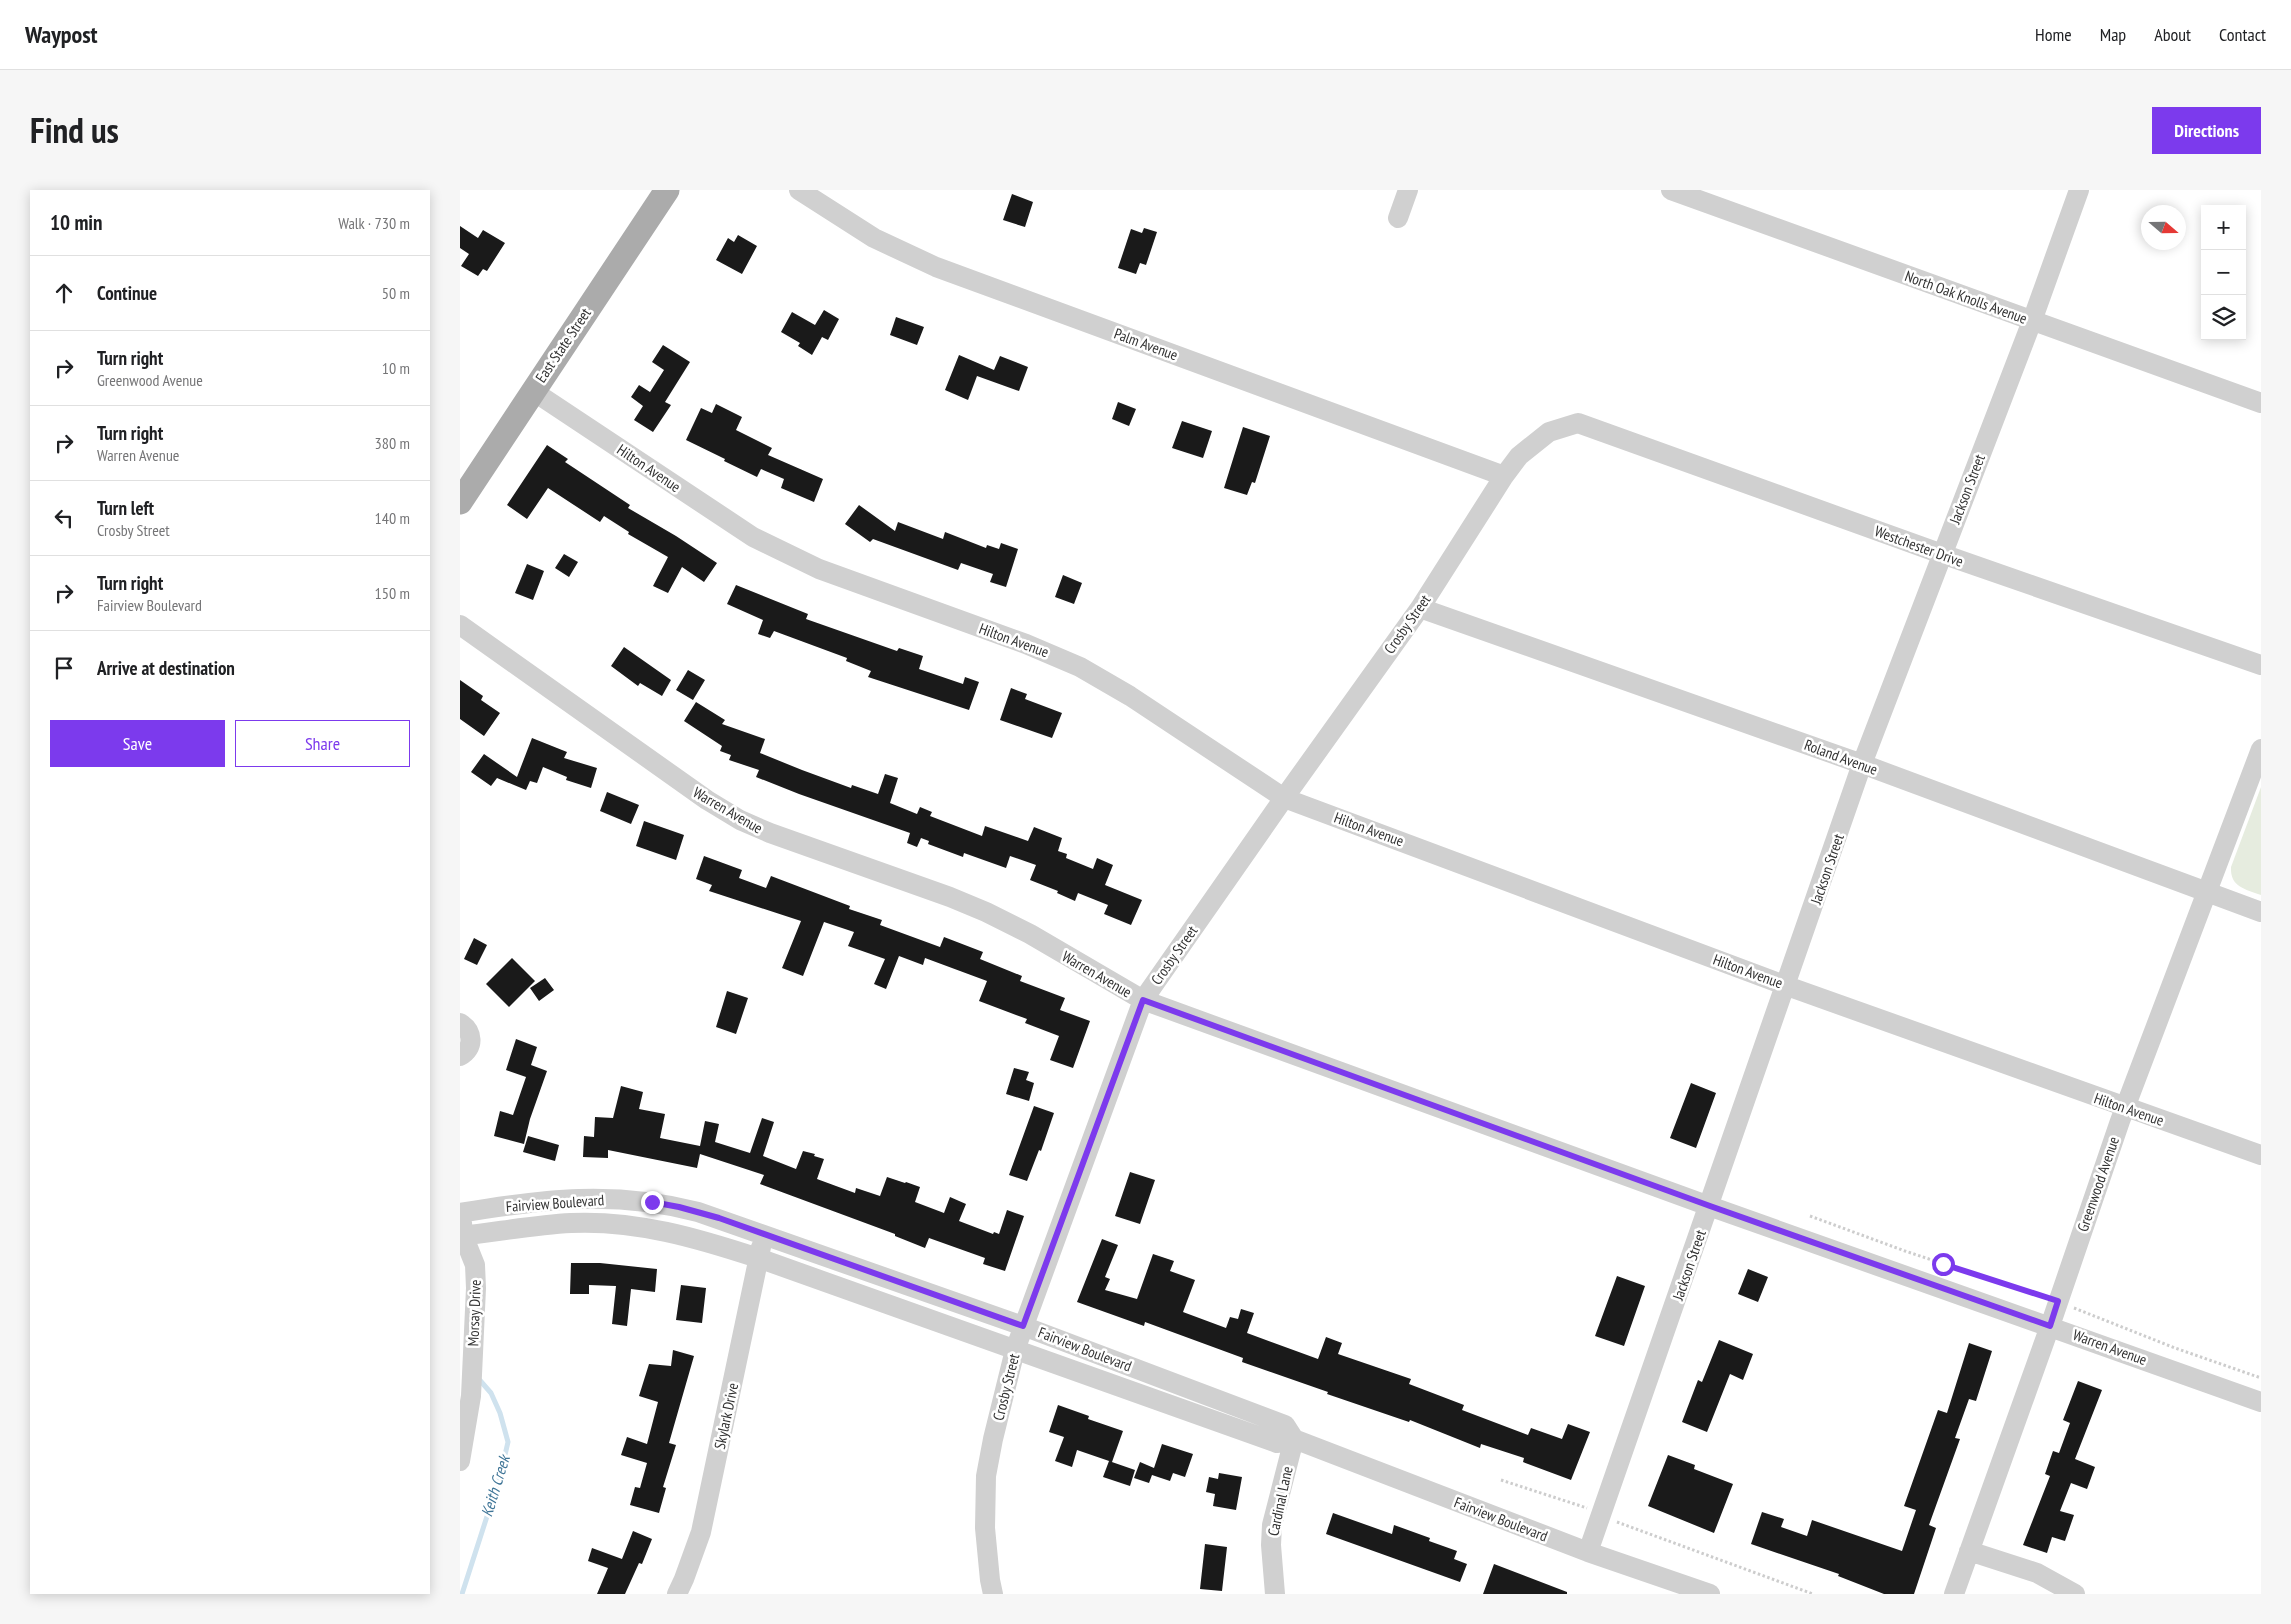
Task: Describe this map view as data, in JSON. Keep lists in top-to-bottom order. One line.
{"streets":{"main road":["East State Street"],"street":["North Oak Knolls Avenue","Palm Avenue","Hilton Avenue","Jackson Street","Westchester Drive","Crosby Street","Roland Avenue","Warren Avenue","Greenwood Avenue","Fairview Boulevard","Morsay Drive","Skylark Drive","Cardinal Lane"]},"crossings":[["North Oak Knolls Avenue","Jackson Street"],["Palm Avenue","Crosby Street"],["East State Street","Hilton Avenue"],["Hilton Avenue","Jackson Street"],["Hilton Avenue","Crosby Street"],["Hilton Avenue","Greenwood Avenue"],["Jackson Street","Westchester Drive"],["Jackson Street","Roland Avenue"],["Jackson Street","Warren Avenue"],["Jackson Street","Fairview Boulevard"],["Westchester Drive","Crosby Street"],["Crosby Street","Roland Avenue"],["Crosby Street","Warren Avenue"],["Crosby Street","Fairview Boulevard"],["Roland Avenue","Greenwood Avenue"],["Warren Avenue","Greenwood Avenue"],["Fairview Boulevard","Morsay Drive"],["Fairview Boulevard","Skylark Drive"],["Fairview Boulevard","Cardinal Lane"]],"water":["Keith Creek"],"north":"right","page":{"header":"Waypost","nav":["Home","Map","About","Contact"],"title":"Find us","buttons":["Directions",["Save","Share"]],"heading":["10 min","Walk · 730 m"],"map_buttons":["+","−"],"list":[["Continue","50 m"],["Turn right","Greenwood Avenue","10 m"],["Turn right","Warren Avenue","380 m"],["Turn left","Crosby Street","140 m"],["Turn right","Fairview Boulevard","150 m"],"Arrive at destination"]}}
